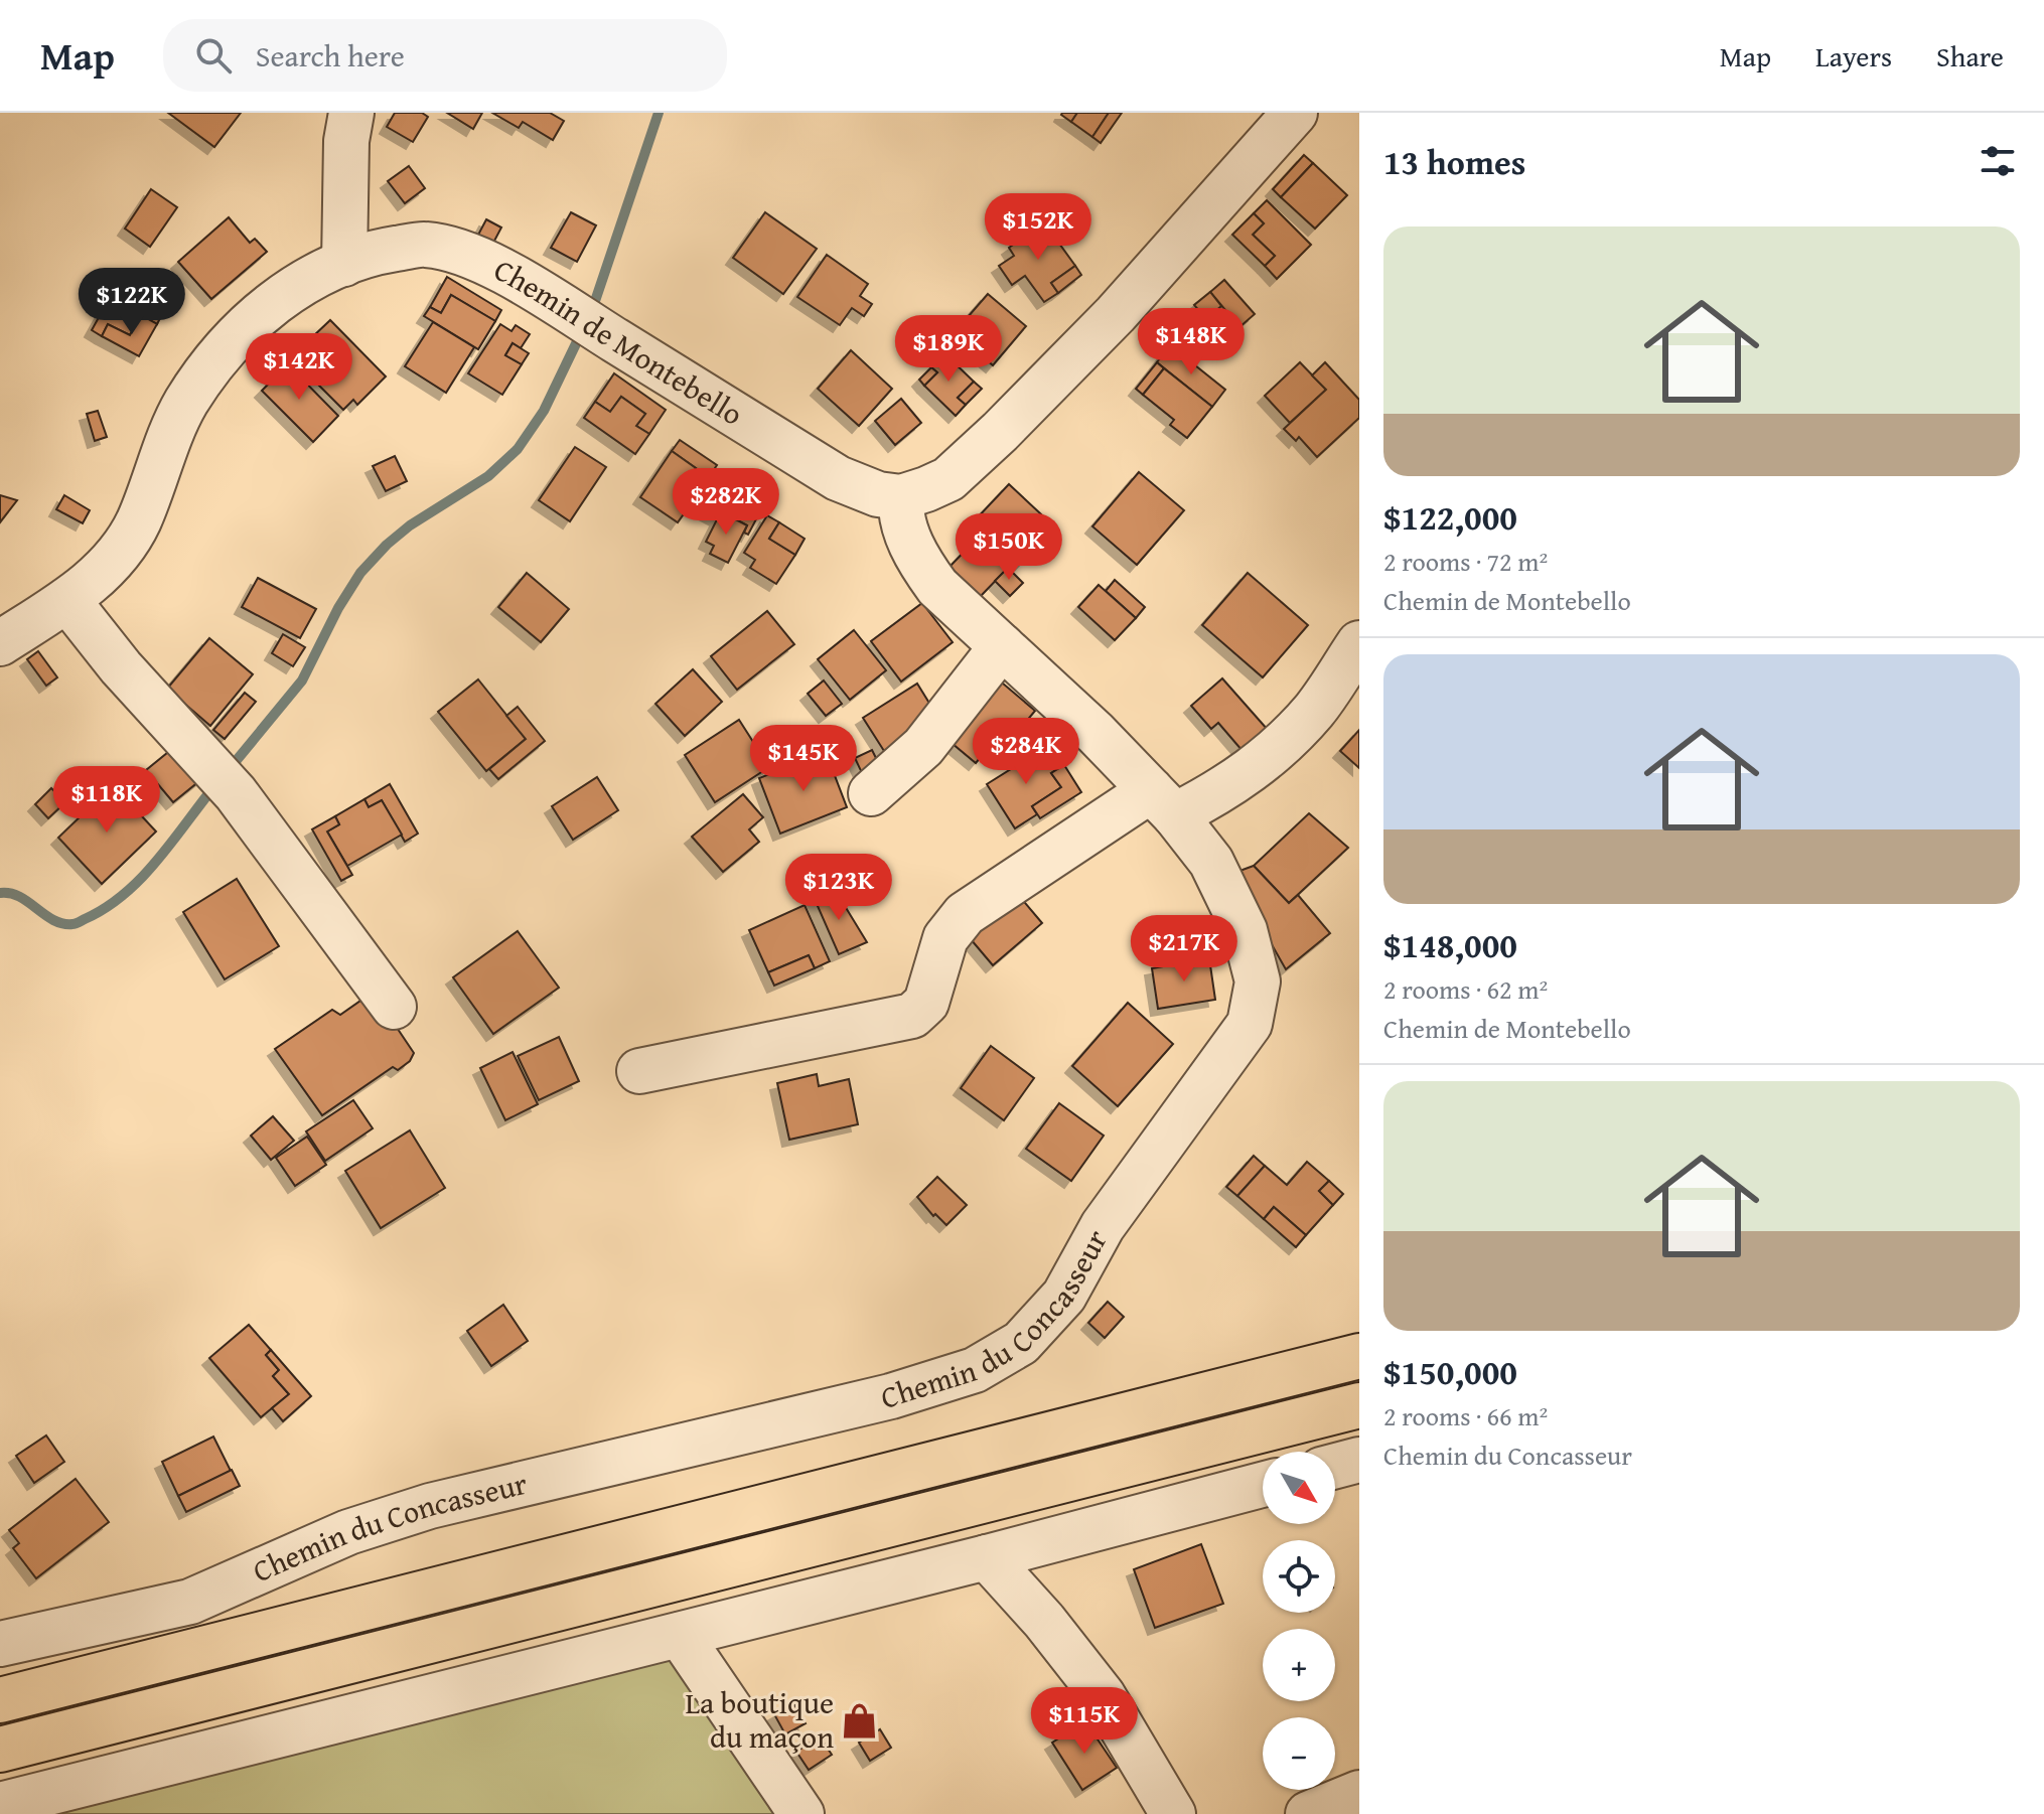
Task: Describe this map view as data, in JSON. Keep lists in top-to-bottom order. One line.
{"streets":{"street":["Chemin de Montebello","Chemin du Concasseur"]},"crossings":[["Chemin de Montebello","Chemin du Concasseur"]],"places":{"shop":["La boutique du maçon"]},"north":"bottom right","page":{"header":"Map","search":"Search here","nav":["Map","Layers","Share"],"heading":"13 homes","price":["$152K","$122K","$148K","$189K","$142K","$282K","$150K","$284K","$145K","$118K","$123K","$217K","$115K"],"list":[{"name":"$122,000","note":"2 rooms · 72 m² · Chemin de Montebello"},{"name":"$148,000","note":"2 rooms · 62 m² · Chemin de Montebello"},{"name":"$150,000","note":"2 rooms · 66 m² · Chemin du Concasseur"}],"map_buttons":["+","−"]}}
